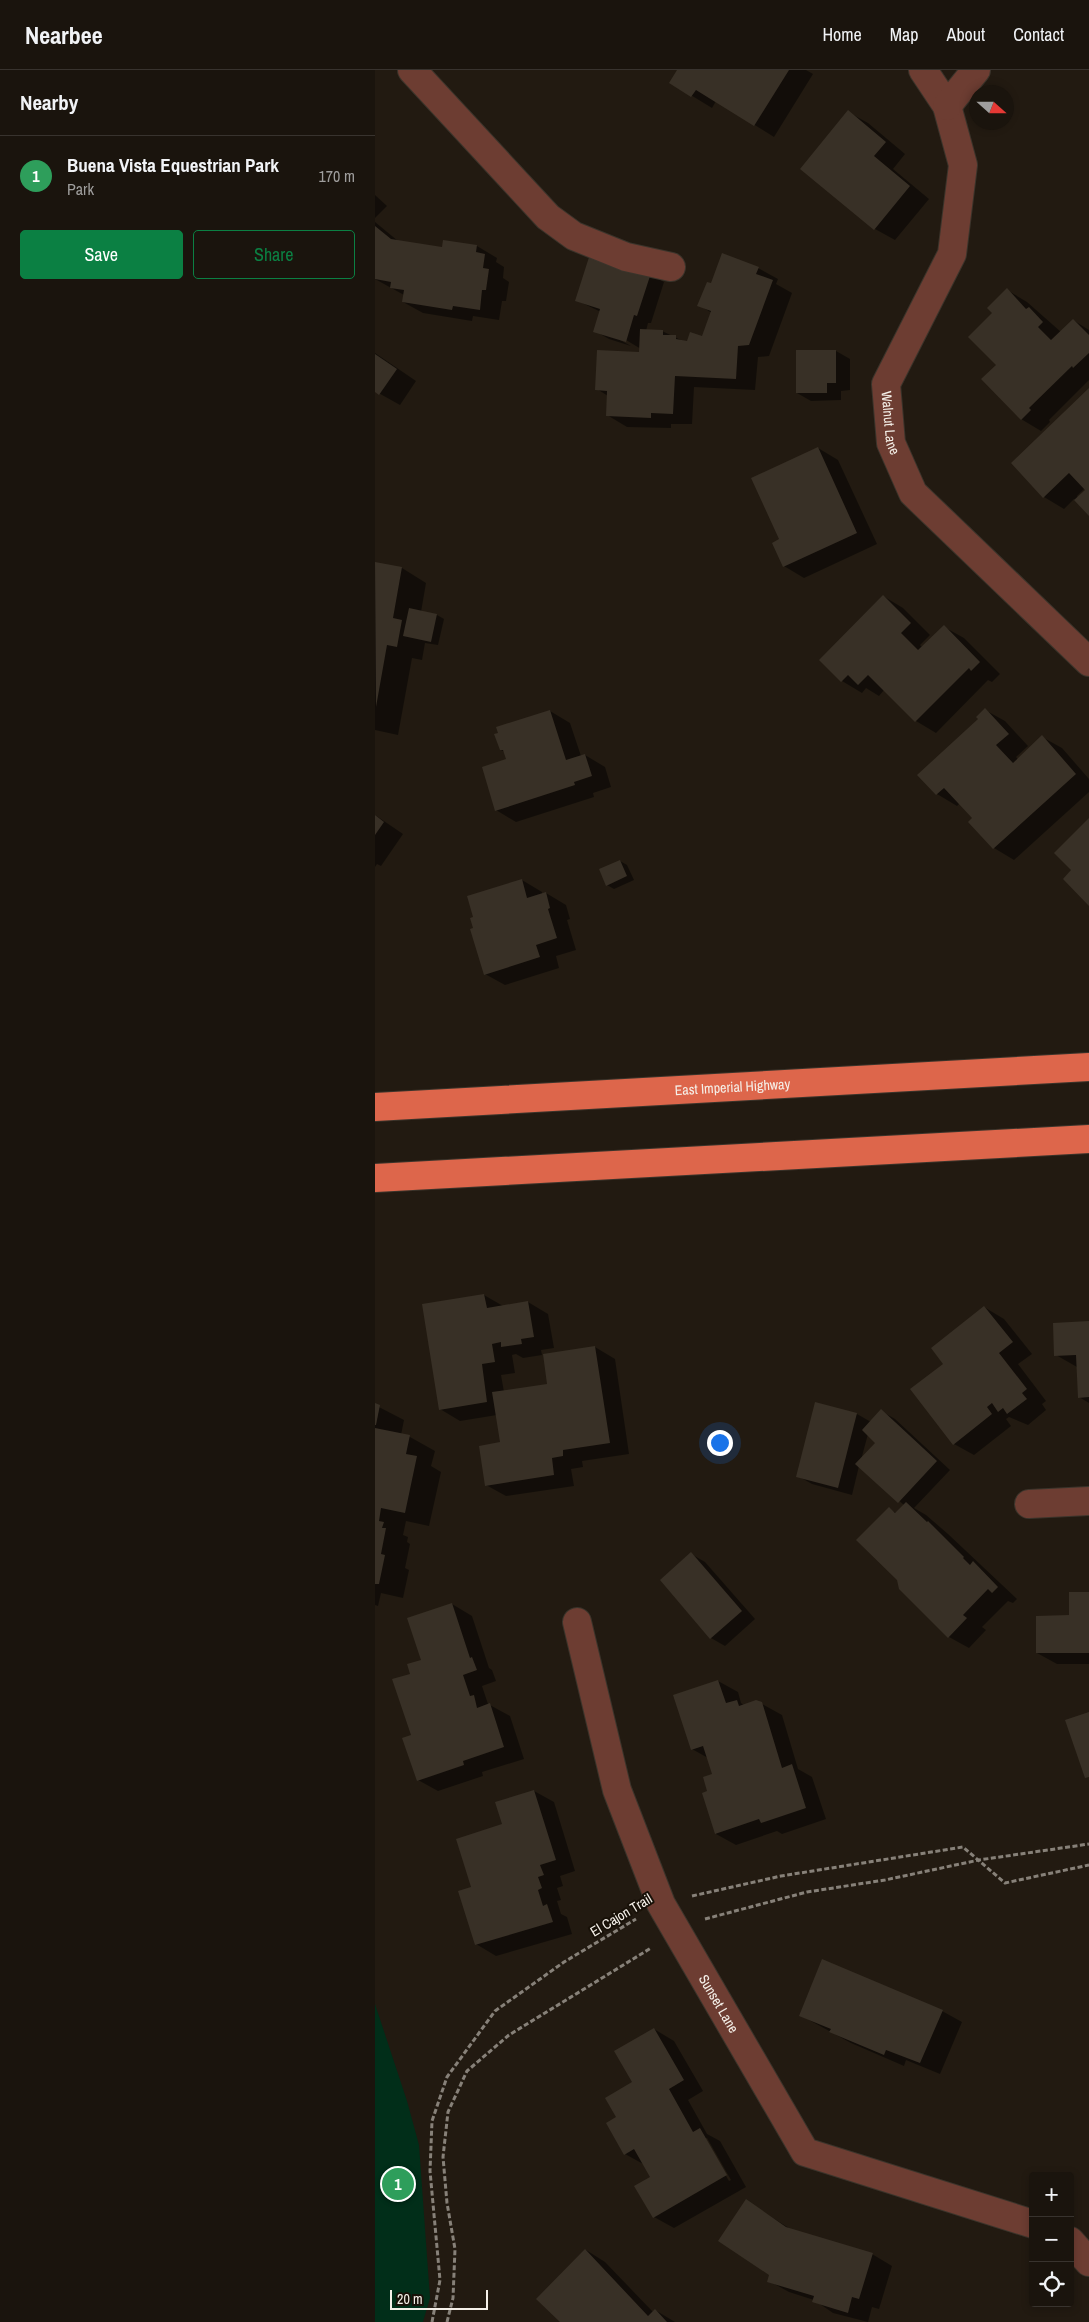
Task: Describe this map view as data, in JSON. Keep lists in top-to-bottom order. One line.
{"streets":{"highway":["East Imperial Highway"],"street":["Walnut Lane","Sunset Lane"],"path":["El Cajon Trail"]},"crossings":[["El Cajon Trail","Sunset Lane"]],"scale_bar":"20 m","north":"right","page":{"header":"Nearbee","nav":["Home","Map","About","Contact"],"heading":"Nearby","list":[{"mark":"1","name":"Buena Vista Equestrian Park","note":"Park","value":"170 m"}],"buttons":["Save","Share"],"pins":"1","map_buttons":["+","−"],"scale":"20 m"}}
